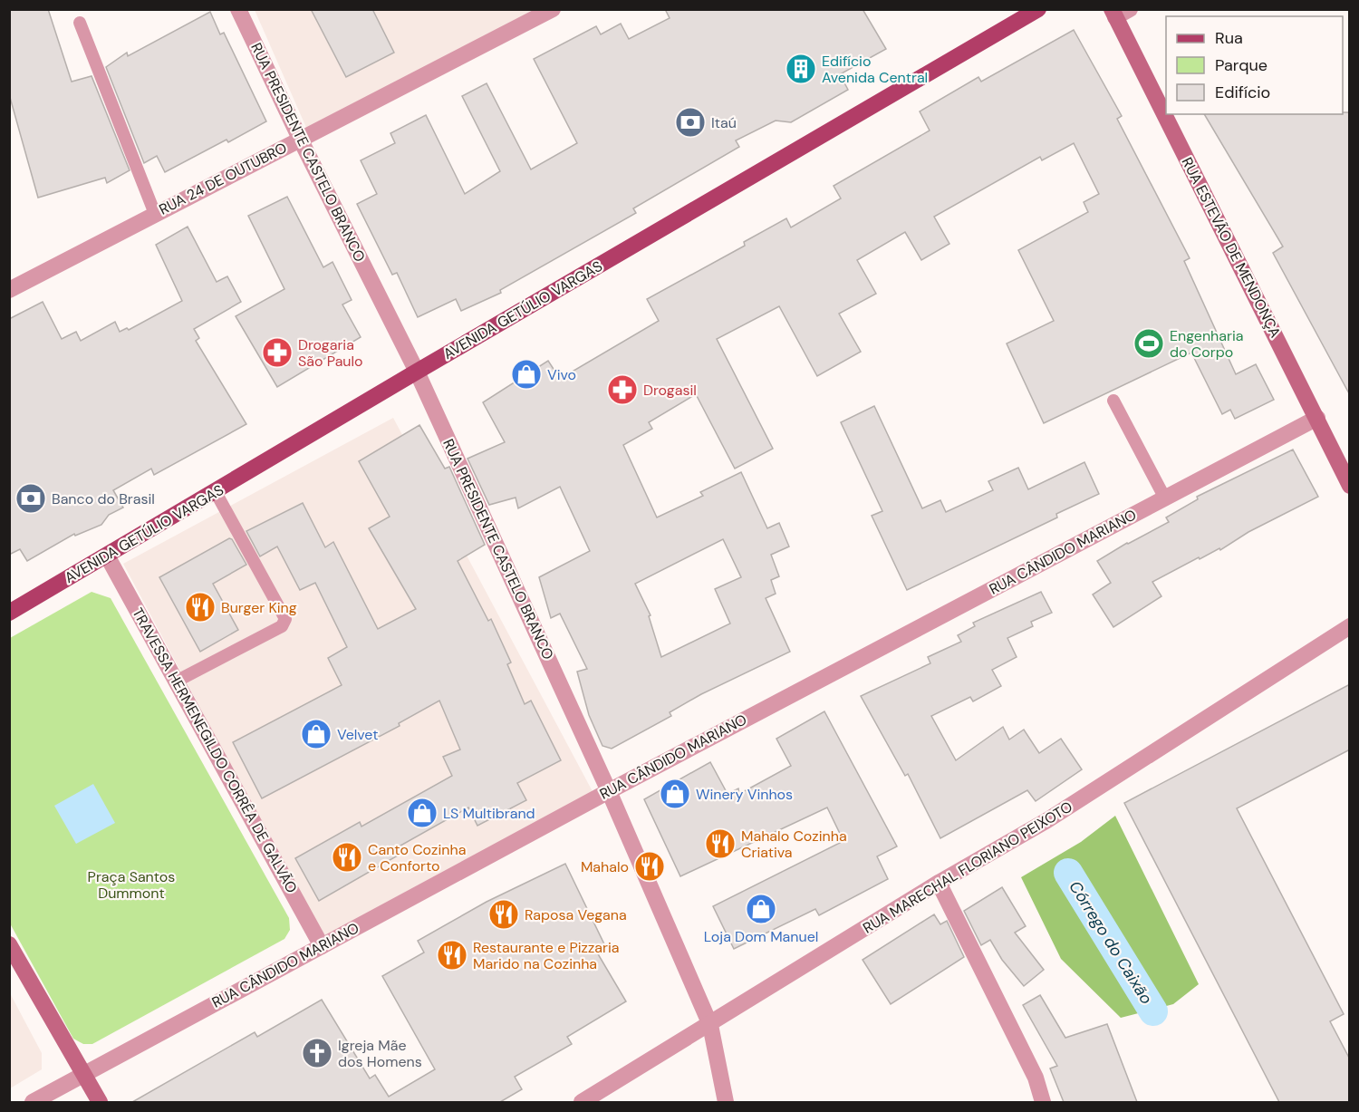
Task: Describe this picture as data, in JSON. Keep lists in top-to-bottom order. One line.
{"streets":{"main road":["AVENIDA GETÚLIO VARGAS"],"street":["RUA PRESIDENTE CASTELO BRANCO","RUA 24 DE OUTUBRO","RUA ESTEVÃO DE MENDONÇA","RUA CÂNDIDO MARIANO","TRAVESSA HERMENEGILDO CORRÊA DE GALVÃO","RUA MARECHAL FLORIANO PEIXOTO"]},"crossings":[["RUA PRESIDENTE CASTELO BRANCO","RUA 24 DE OUTUBRO"],["RUA PRESIDENTE CASTELO BRANCO","AVENIDA GETÚLIO VARGAS"],["RUA PRESIDENTE CASTELO BRANCO","RUA CÂNDIDO MARIANO"],["RUA PRESIDENTE CASTELO BRANCO","RUA MARECHAL FLORIANO PEIXOTO"],["RUA ESTEVÃO DE MENDONÇA","RUA CÂNDIDO MARIANO"],["AVENIDA GETÚLIO VARGAS","TRAVESSA HERMENEGILDO CORRÊA DE GALVÃO"],["RUA CÂNDIDO MARIANO","TRAVESSA HERMENEGILDO CORRÊA DE GALVÃO"]],"water":["Córrego do Caixão"],"parks":["Praça Santos Dummont"],"places":{"building":["Edifício Avenida Central"],"bank":["Itaú","Banco do Brasil"],"sports":["Engenharia do Corpo"],"pharmacy":["Drogaria São Paulo","Drogasil"],"shop":["Vivo","Velvet","Winery Vinhos","LS Multibrand","Loja Dom Manuel"],"restaurant":["Burger King","Mahalo Cozinha Criativa","Canto Cozinha e Conforto","Mahalo","Raposa Vegana","Restaurante e Pizzaria Marido na Cozinha"],"church":["Igreja Mãe dos Homens"]},"legend":["Rua","Parque","Edifício"]}
